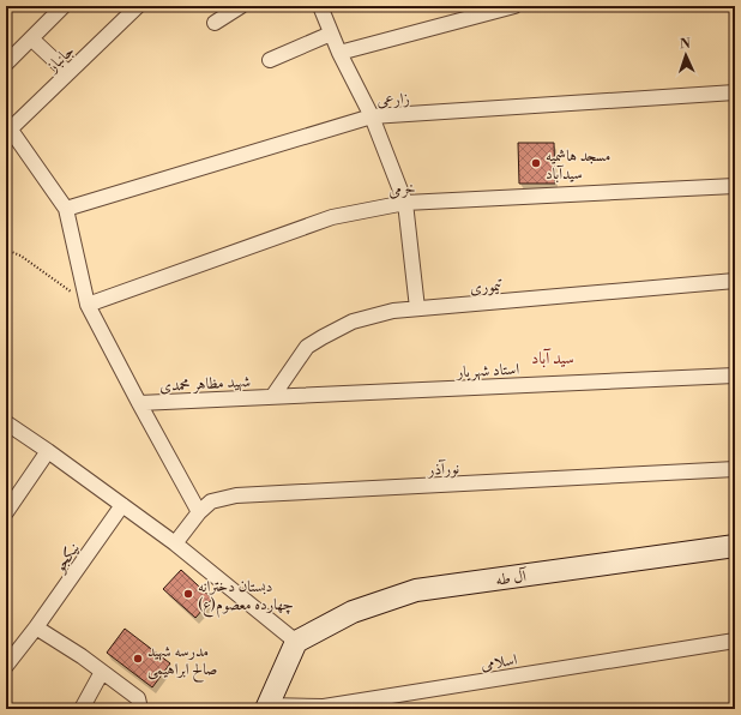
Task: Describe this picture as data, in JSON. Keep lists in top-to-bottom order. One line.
{"streets":{"street":["جانباز","زارعی","خرمی","تیموری","استاد شهریار","شهید مظاهر محمدی","نورآذر","نیکجو","آل طه","اسلامی"]},"crossings":[["تیموری","استاد شهریار"],["تیموری","شهید مظاهر محمدی"],["استاد شهریار","شهید مظاهر محمدی"]],"districts":["سید آباد"],"places":["مسجد هاشمیه سیدآباد","دبستان دخترانه چهارده معصوم(ع)","مدرسه شهید صالح ابراهیمی"],"north":"top"}
